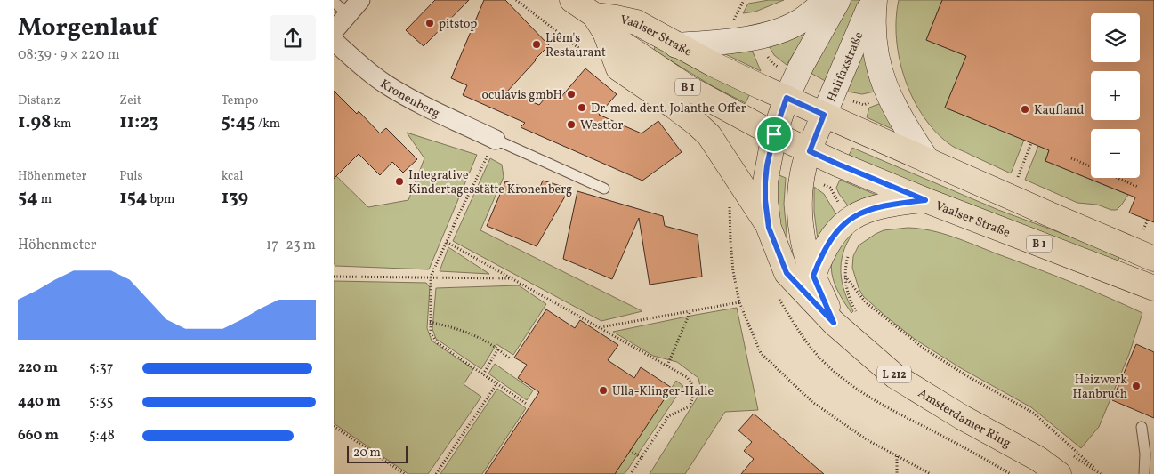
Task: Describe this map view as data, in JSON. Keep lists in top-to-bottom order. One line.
{"streets":{"main road":["Vaalser Straße","Halifaxstraße","B 1","L 212","Amsterdamer Ring"],"street":["Kronenberg"]},"crossings":[["Vaalser Straße","Halifaxstraße"],["Vaalser Straße","Amsterdamer Ring"],["Halifaxstraße","Amsterdamer Ring"]],"places":["pitstop","Liêm's Restaurant","oculavis gmbH","Dr. med. dent. Jolanthe Offer","Kaufland","Westtor","Integrative Kindertagesstätte Kronenberg","Heizwerk Hanbruch","Ulla-Klinger-Halle"],"scale_bar":"20 m","page":{"heading":["Morgenlauf","08:39 · 9 × 220 m"],"map_buttons":["+","−"],"stats":[["Distanz","1.98 km"],["Zeit","11:23"],["Tempo","5:45 /km"],["Höhenmeter","54 m"],["Puls","154 bpm"],["kcal","139"]],"chart":["Höhenmeter","17–23 m"],"list":[{"name":"220 m","note":"5:37"},{"name":"440 m","note":"5:35"},{"name":"660 m","note":"5:48"}],"scale":"20 m"}}
